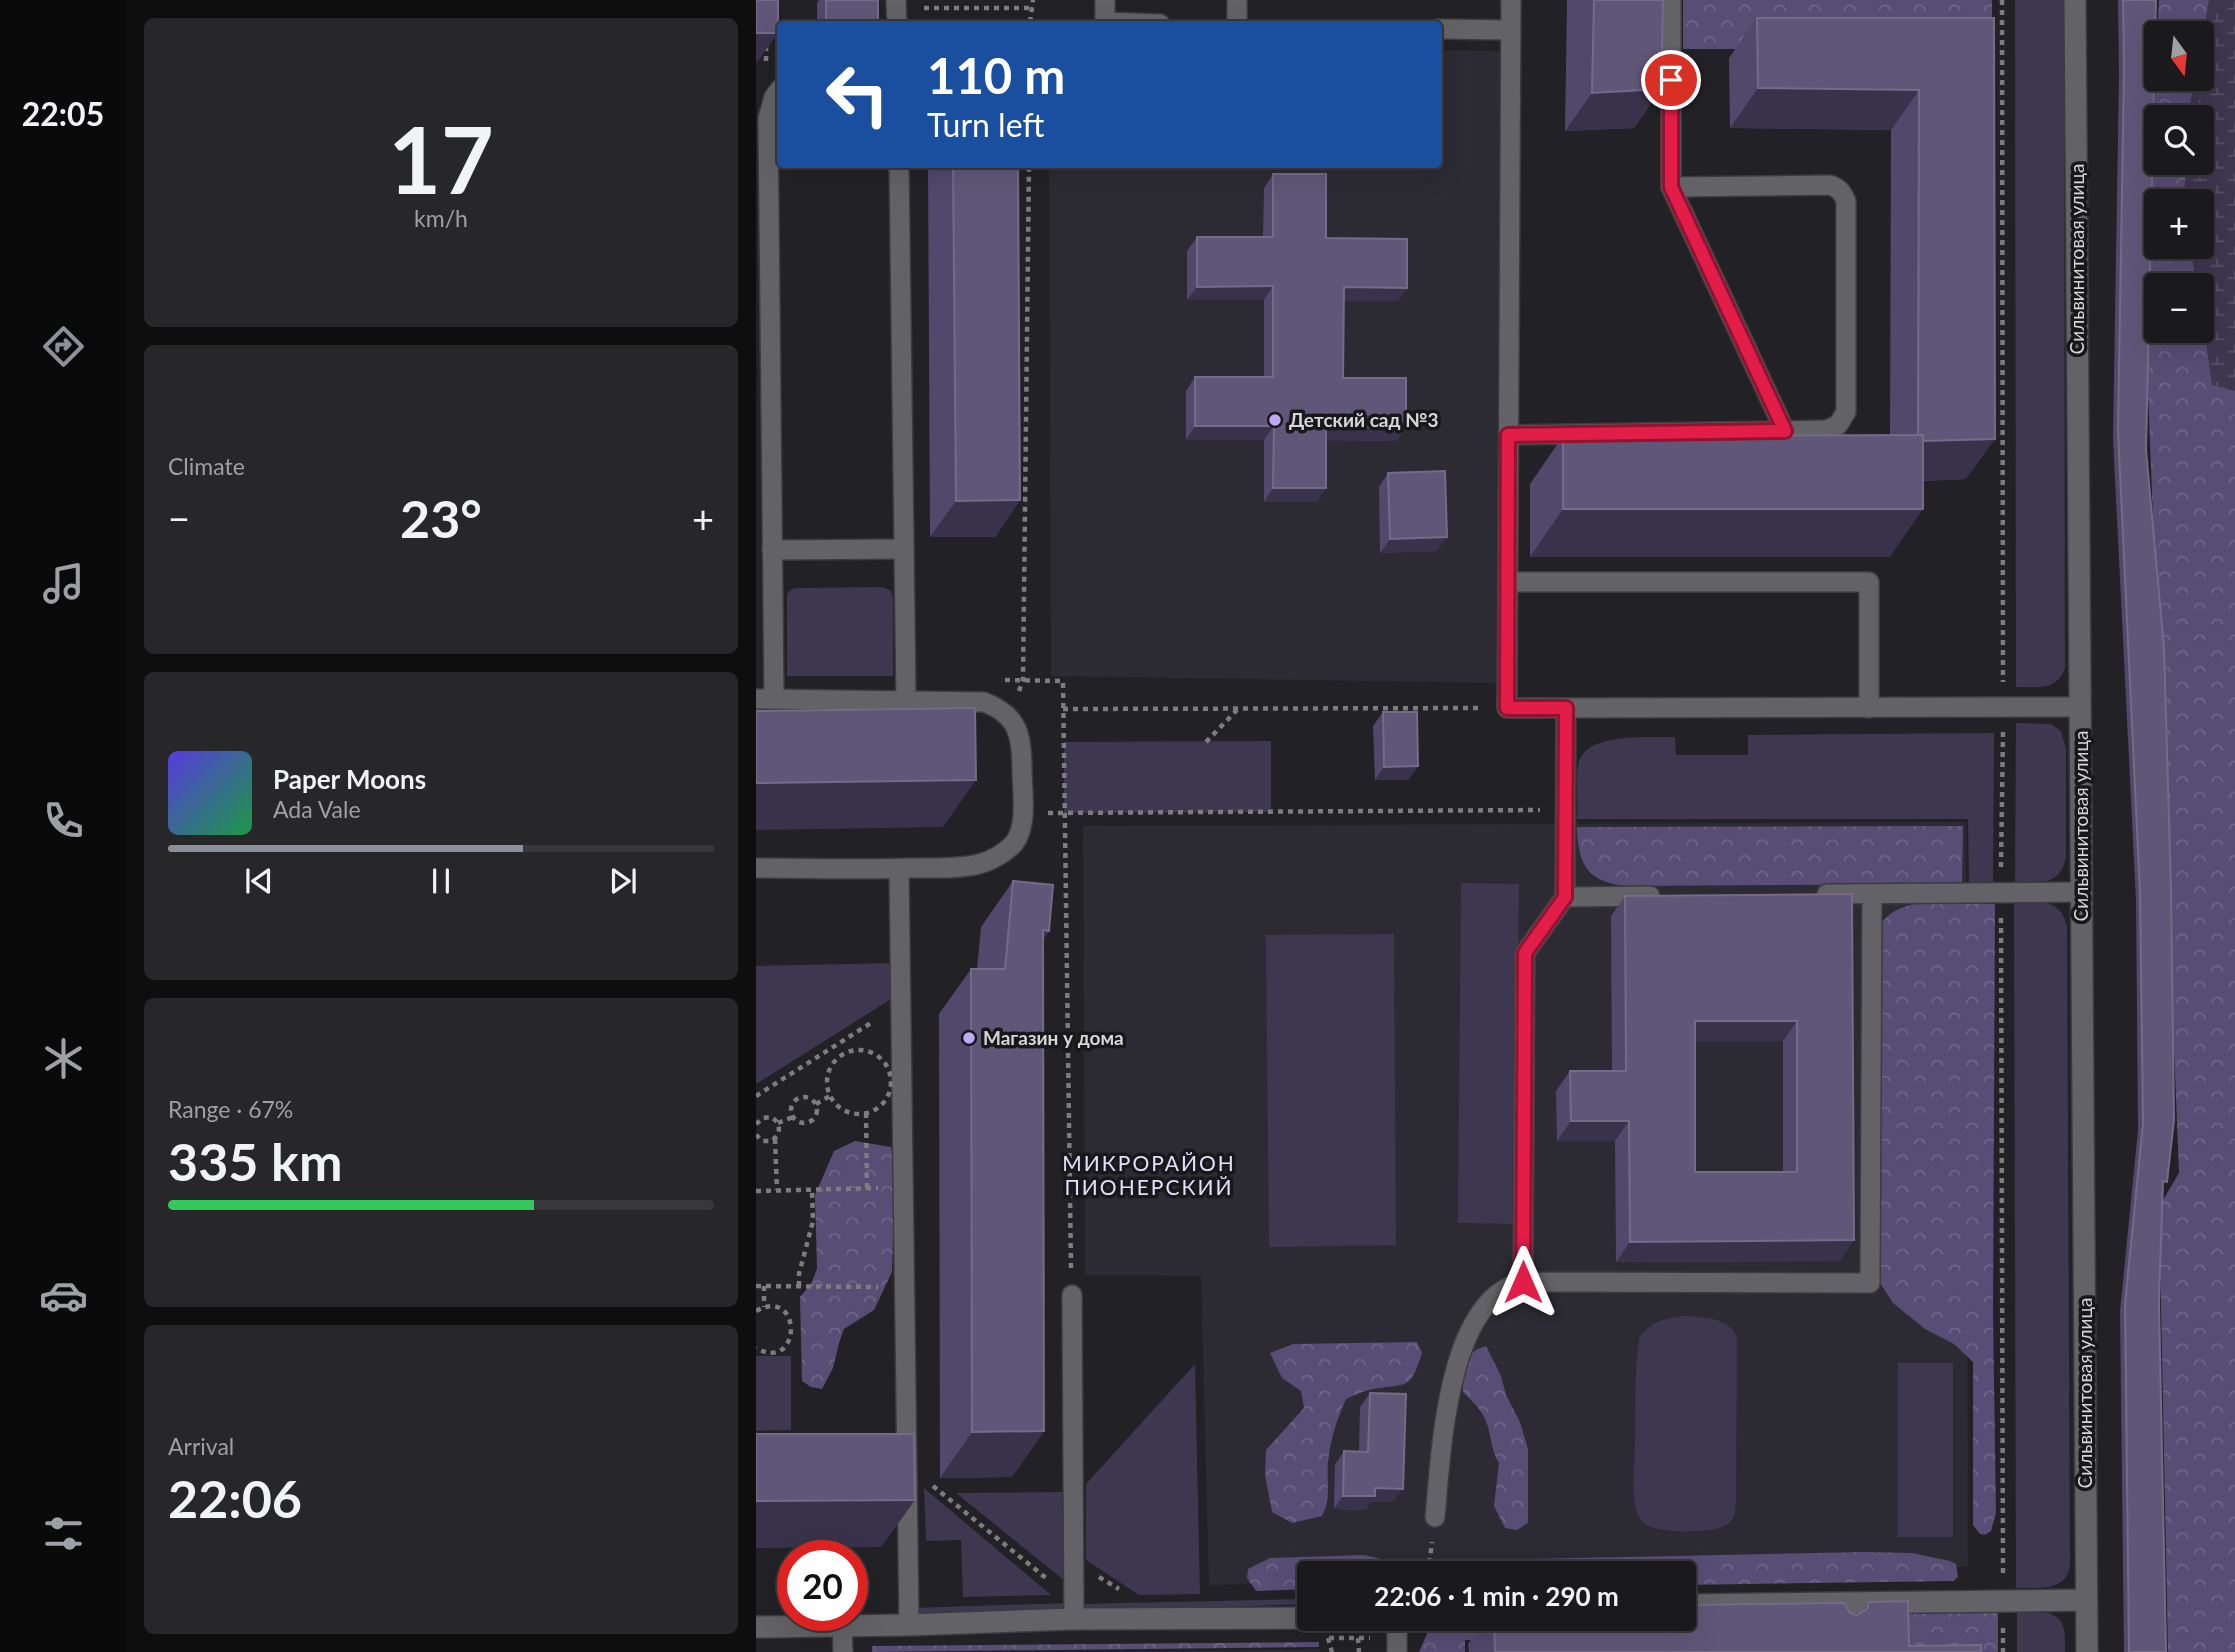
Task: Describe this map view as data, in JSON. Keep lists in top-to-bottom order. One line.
{"streets":{"street":["Сильвинитовая улица"]},"districts":["МИКРОРАЙОН ПИОНЕРСКИЙ"],"places":["Детский сад №3","Магазин у дома"],"north":"bottom","page":{"tabs":"22:05","tile":[["17","km/h"],"Climate",["Range · 67%","335 km"],["Arrival","22:06"]],"map_buttons":["+","−"],"turn":["110 m","Turn left"],"heat":["−","23°","+"],"song":["Paper Moons","Ada Vale"],"limit":"20","trip":"22:06 · 1 min · 290 m"}}
